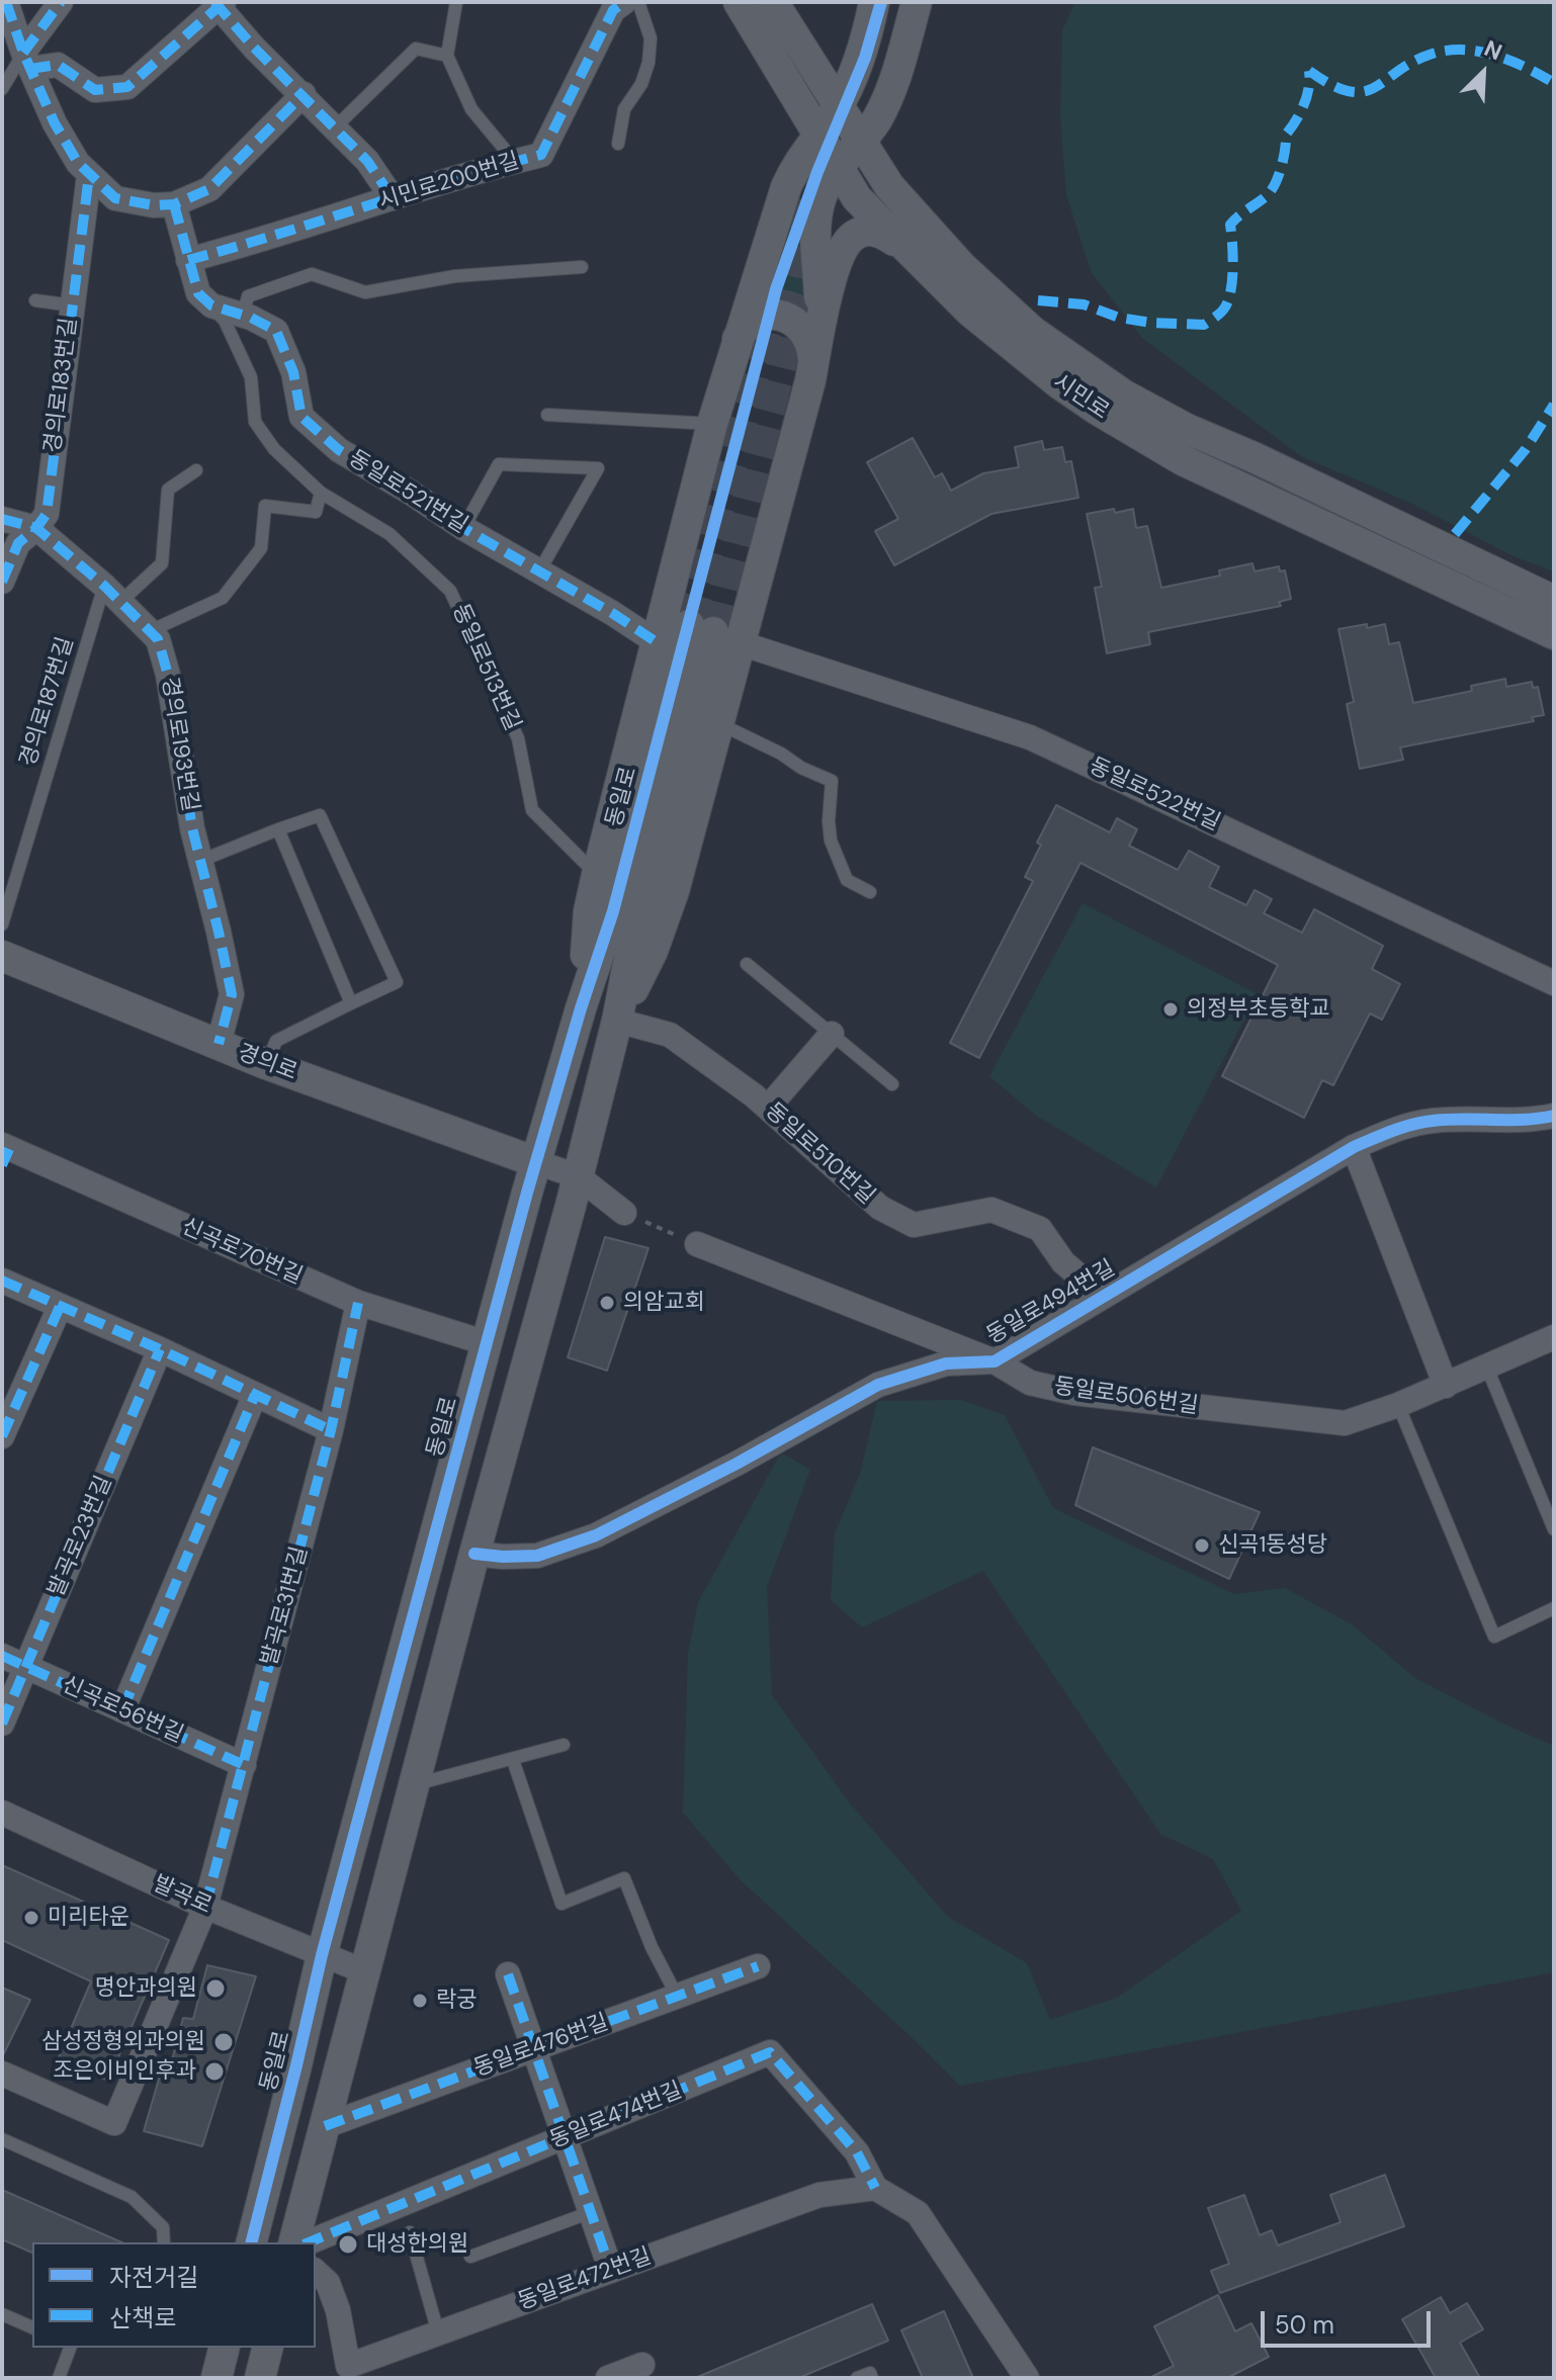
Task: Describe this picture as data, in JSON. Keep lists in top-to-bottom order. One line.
{"streets":{"street":["시민로200번길","경의로183번길","시민로","동일로521번길","동일로513번길","경의로193번길","동일로522번길","동일로","경의로","동일로510번길","신곡로70번길","동일로494번길","동일로506번길","발곡로23번길","발곡로31번길","신곡로56번길","발곡로","동일로476번길","동일로474번길","동일로472번길"],"lane":["경의로187번길"]},"crossings":[["시민로200번길","동일로513번길"],["경의로183번길","경의로193번길"],["동일로521번길","동일로513번길"],["경의로187번길","경의로193번길"],["경의로193번길","경의로"],["동일로522번길","동일로"],["동일로","경의로"],["동일로","동일로510번길"],["동일로","신곡로70번길"],["동일로","동일로494번길"],["동일로","발곡로"],["동일로","동일로476번길"],["동일로510번길","동일로494번길"],["신곡로70번길","발곡로31번길"],["동일로494번길","동일로506번길"],["발곡로23번길","신곡로56번길"],["발곡로31번길","신곡로56번길"],["발곡로31번길","발곡로"],["동일로474번길","동일로472번길"]],"places":["의정부초등학교","의암교회","신곡1동성당","미리타운","명안과의원","락궁","삼성정형외과의원","조은이비인후과","대성한의원"],"legend":["자전거길","산책로"],"scale_bar":"50 m","north":"top right"}
